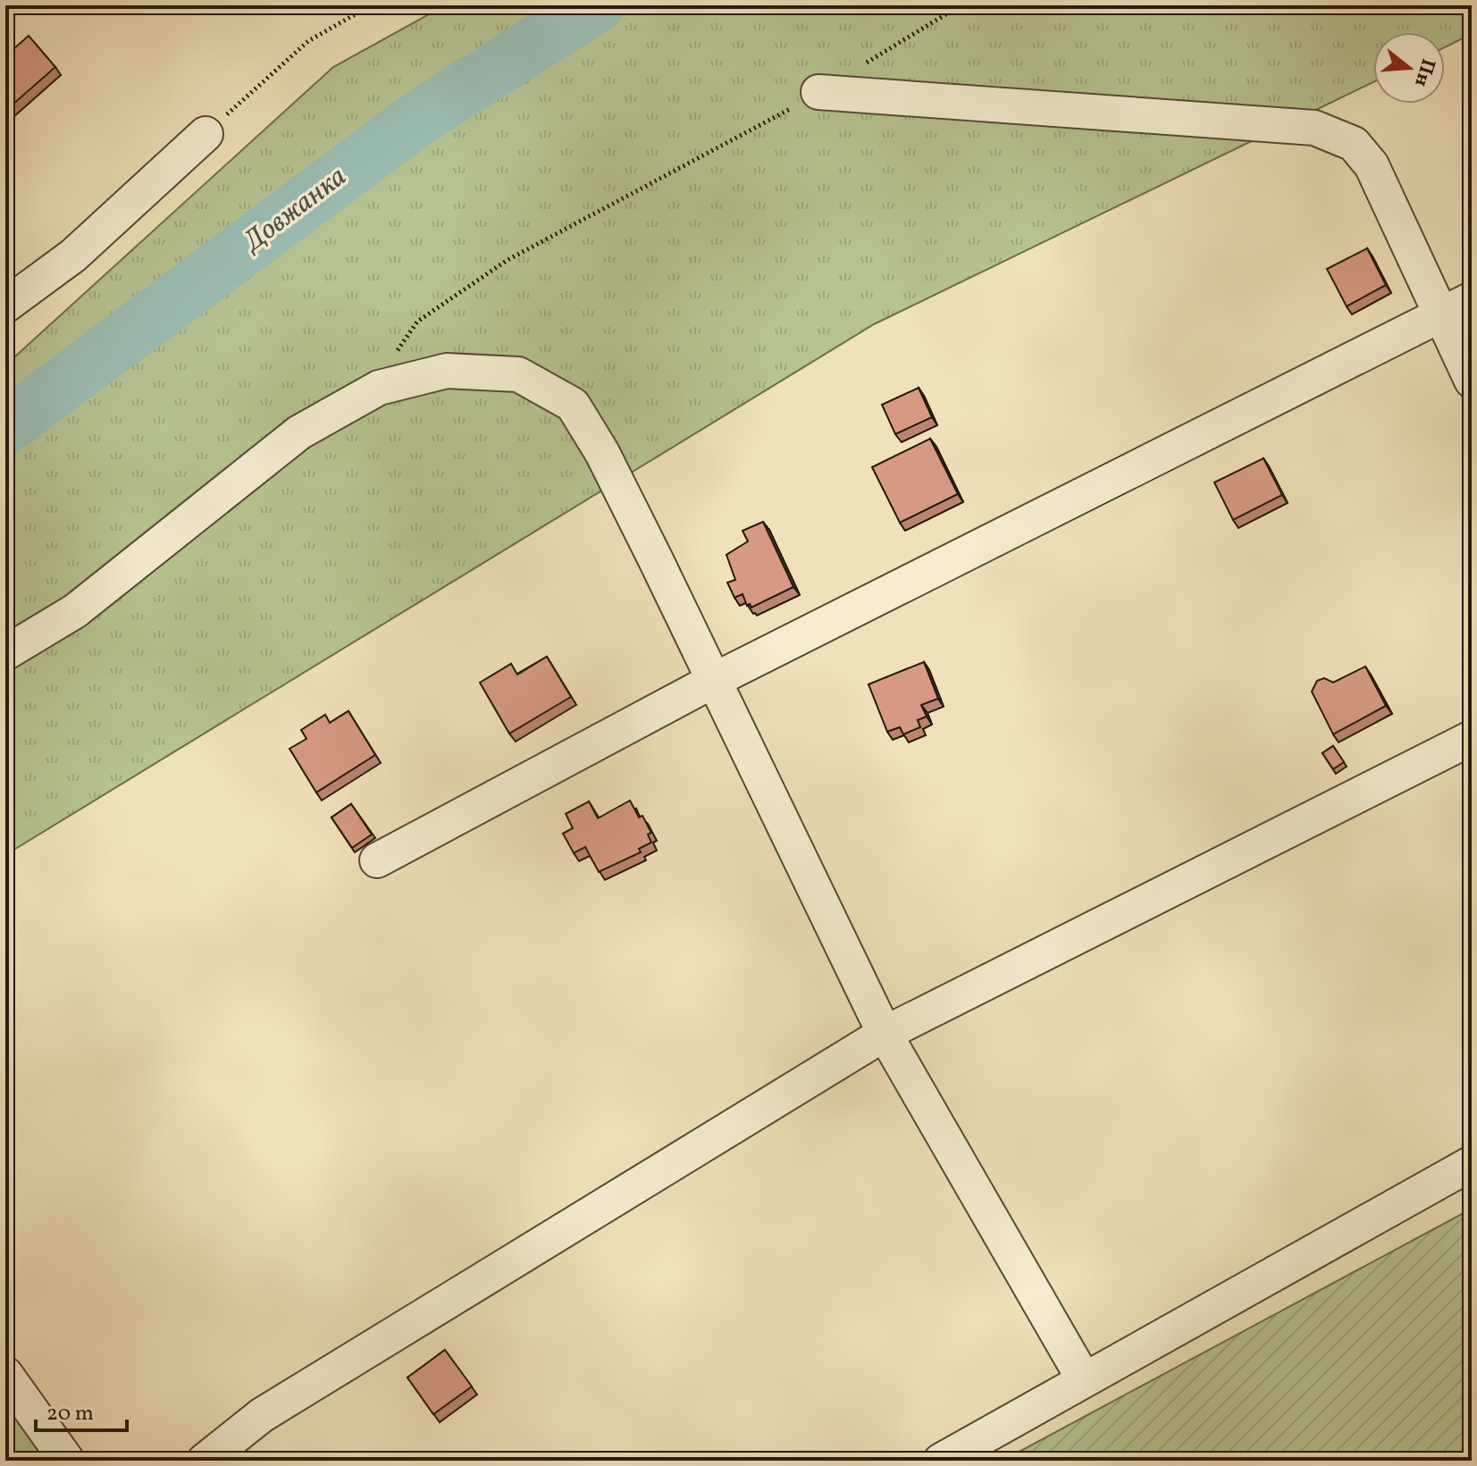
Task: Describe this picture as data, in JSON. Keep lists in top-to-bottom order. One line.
{"water":["Довжанка"],"scale_bar":"20 m","north":"right"}
